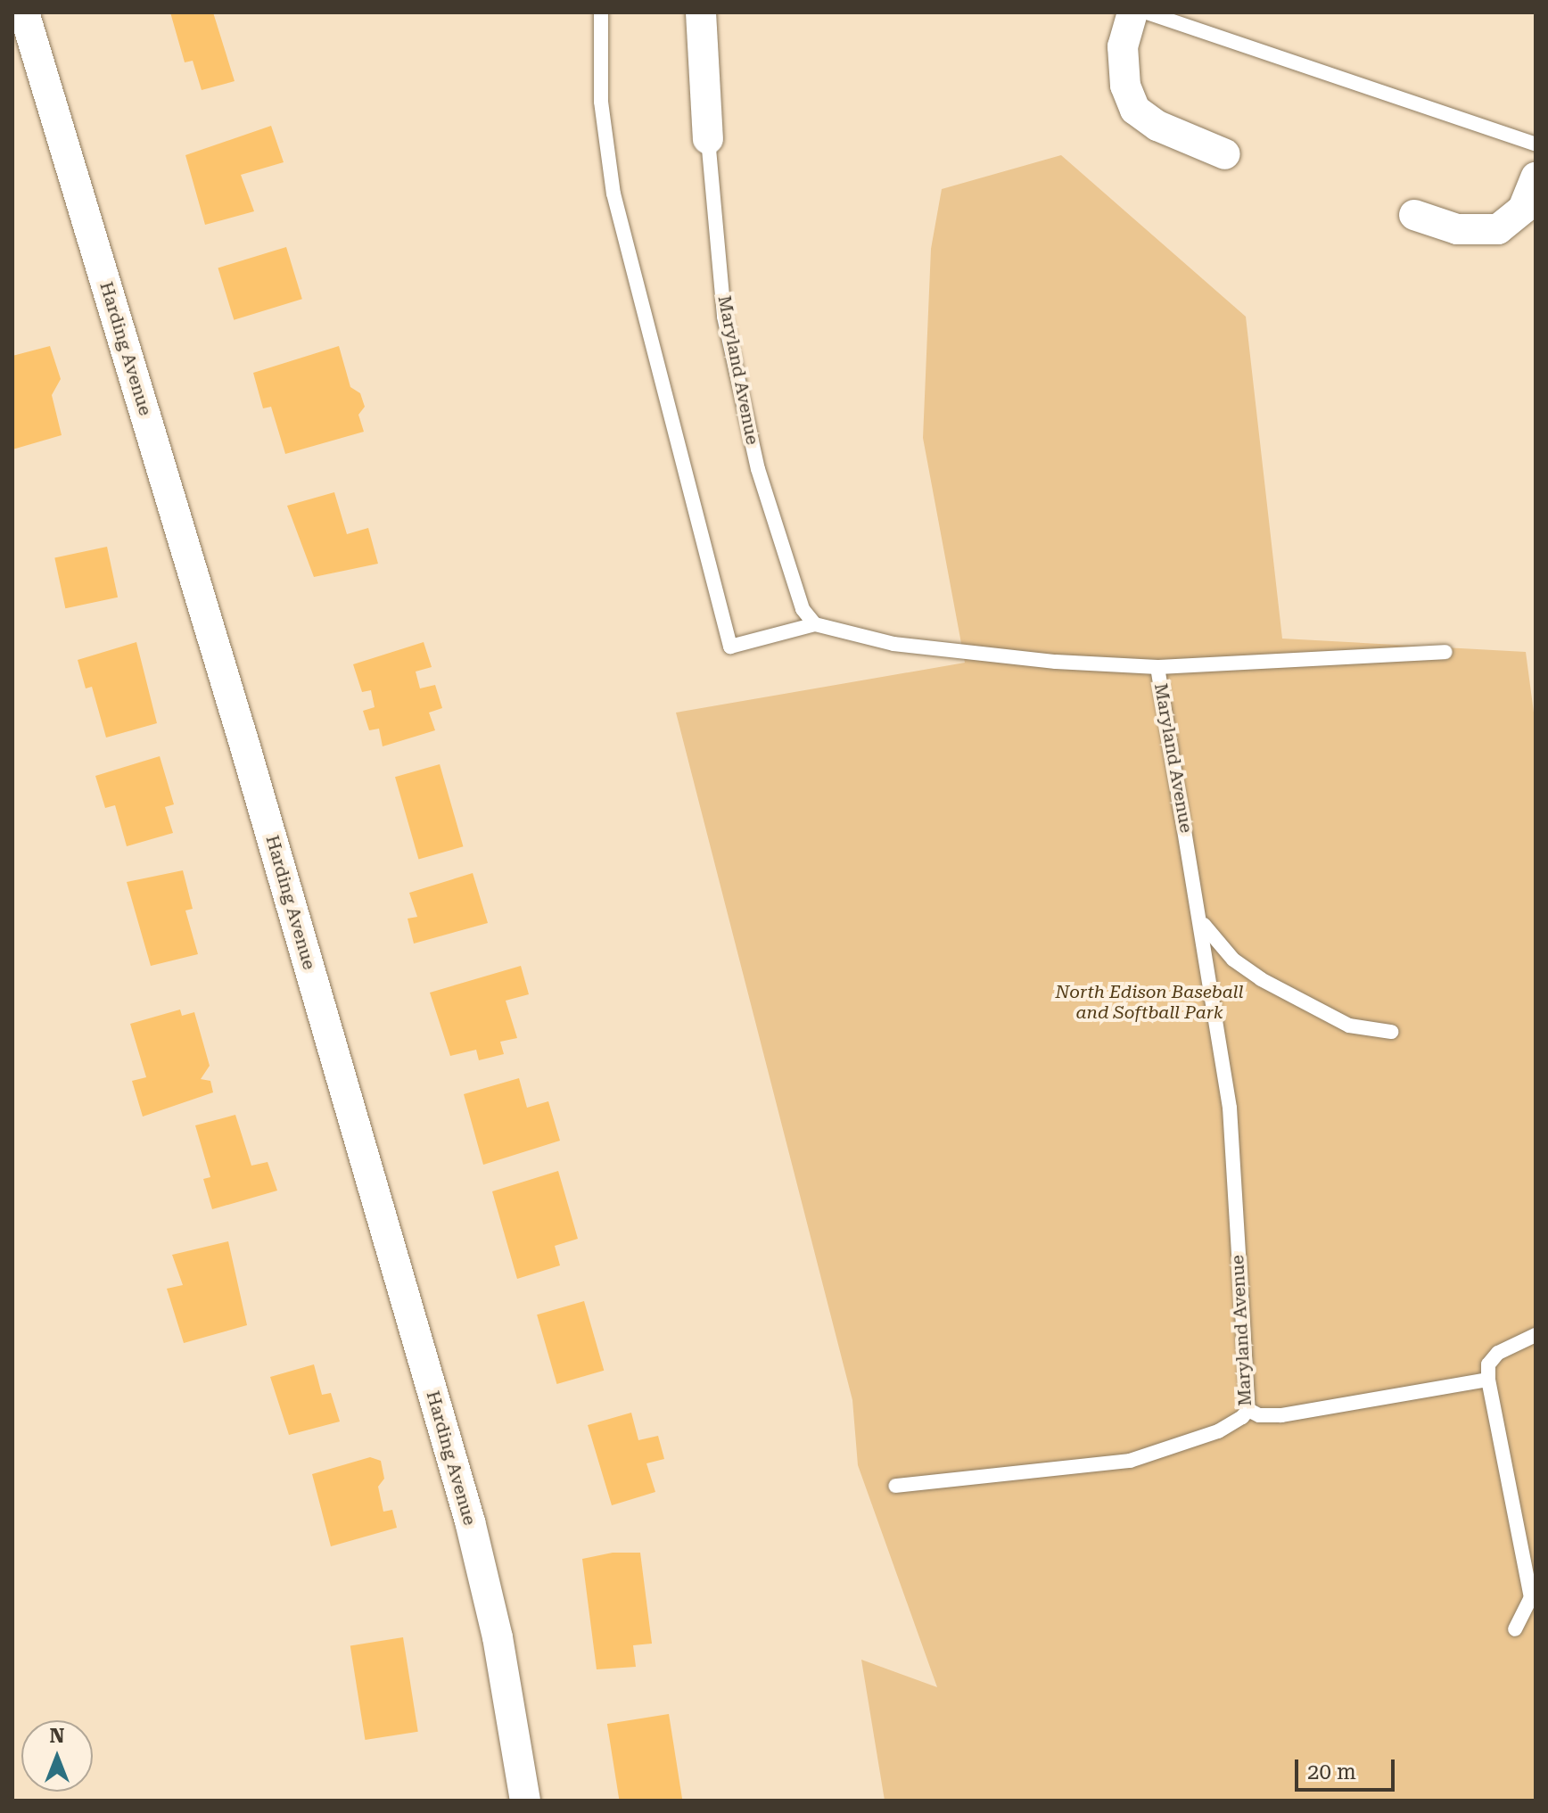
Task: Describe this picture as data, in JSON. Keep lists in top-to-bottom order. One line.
{"streets":{"street":["Harding Avenue","Maryland Avenue"]},"parks":["North Edison Baseball and Softball Park"],"scale_bar":"20 m","north":"top"}
